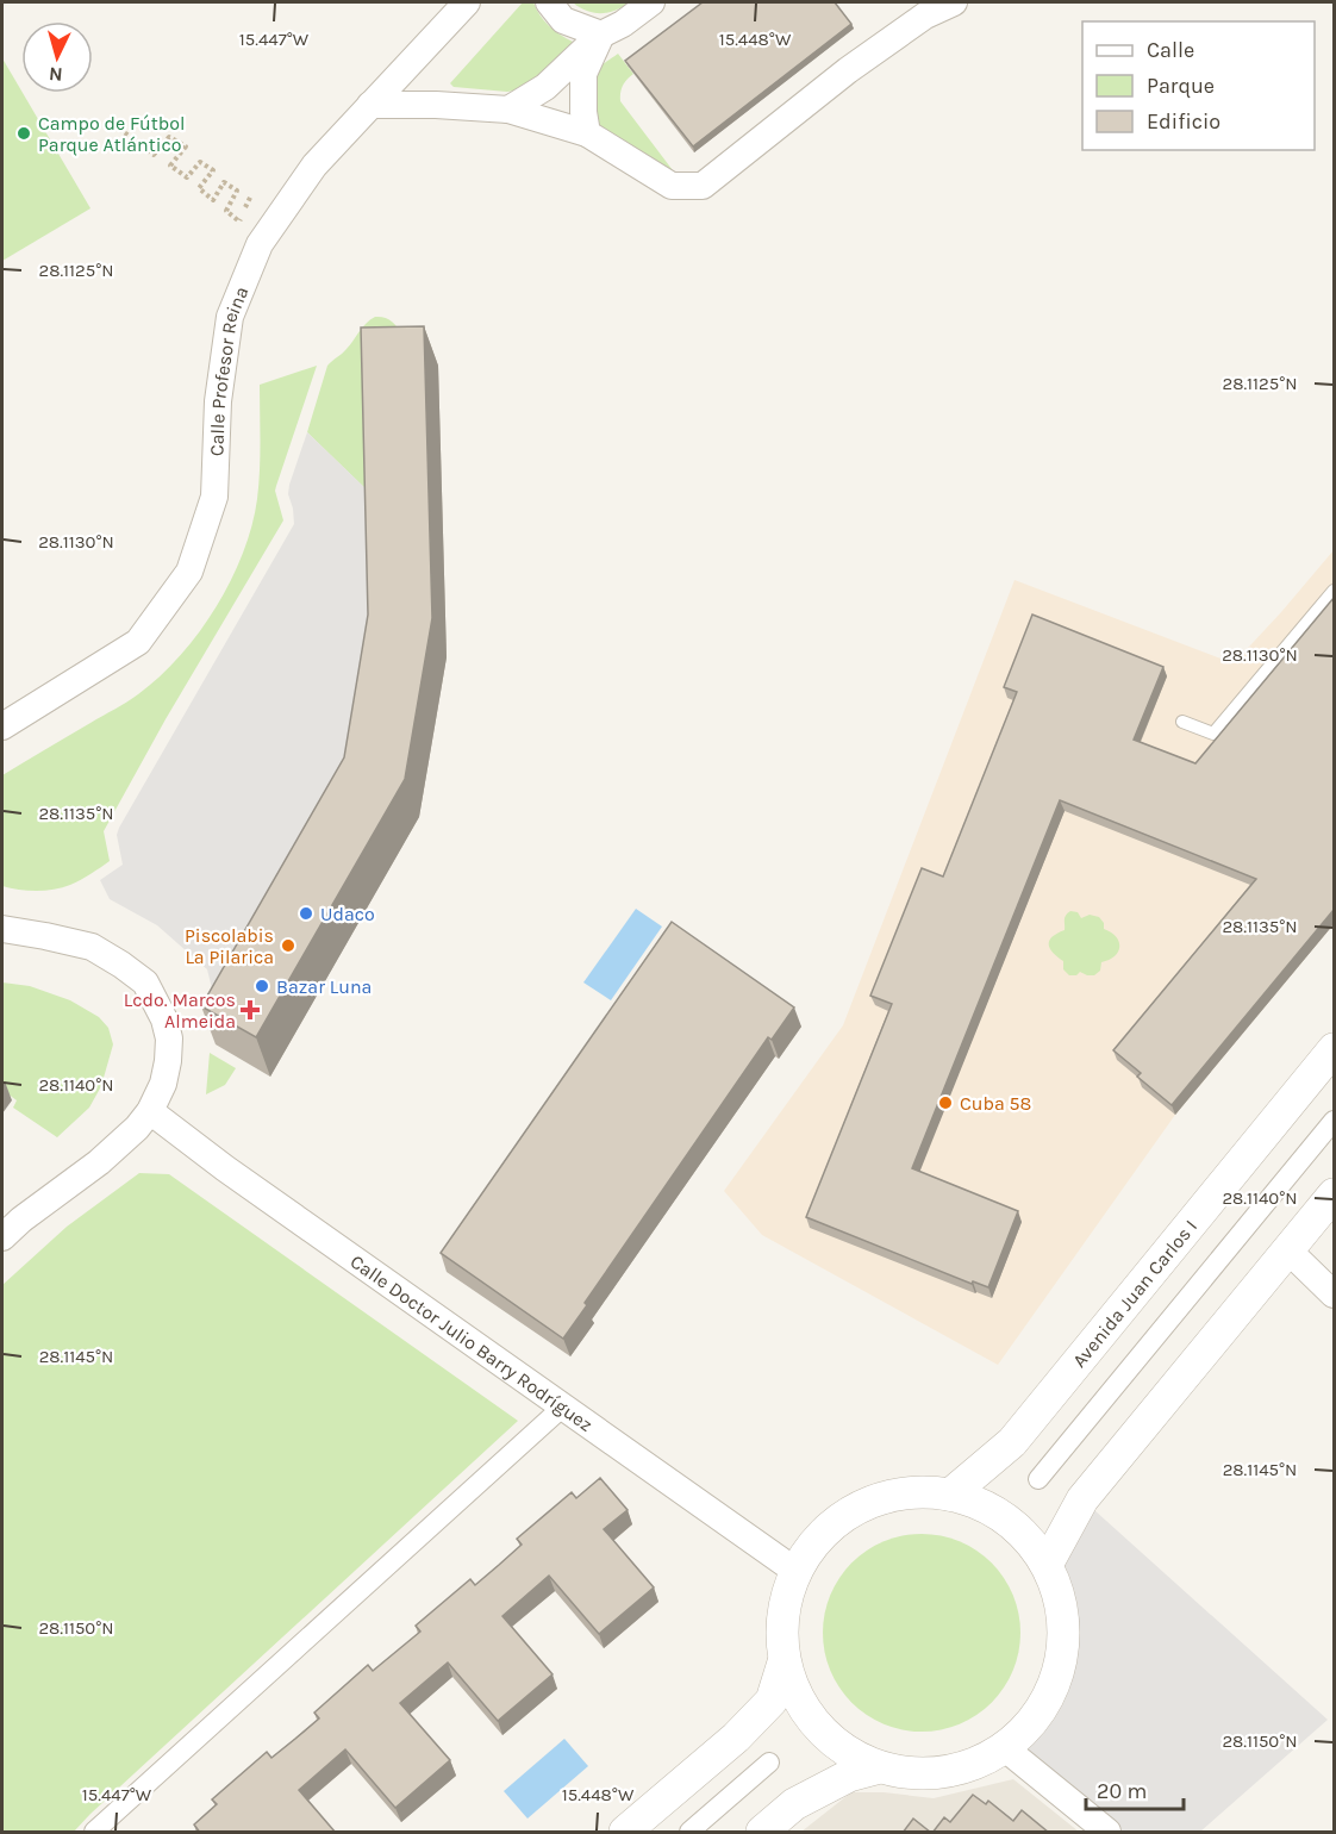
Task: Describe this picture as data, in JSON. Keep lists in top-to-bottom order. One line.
{"streets":{"street":["Calle Profesor Reina","Avenida Juan Carlos I","Calle Doctor Julio Barry Rodríguez"]},"places":{"other":["Campo de Fútbol Parque Atlántico","Udaco","Piscolabis La Pilarica","Bazar Luna","Cuba 58"],"health":["Lcdo. Marcos Almeida"]},"legend":["Calle","Parque","Edificio"],"scale_bar":"20 m","north":"bottom","coordinates":["15.447°W","15.448°W","28.1125°N","28.1130°N","28.1135°N","28.1140°N","28.1145°N","28.1150°N"]}
